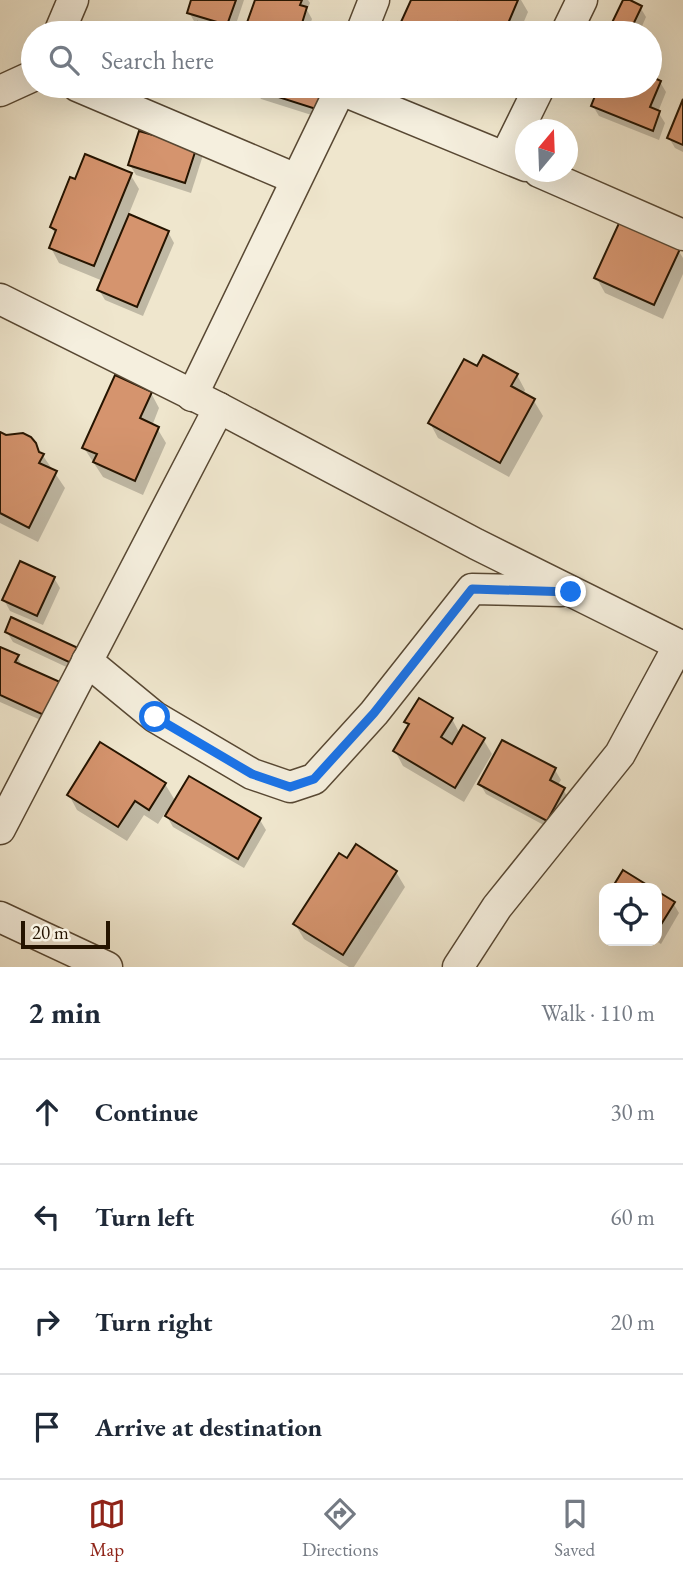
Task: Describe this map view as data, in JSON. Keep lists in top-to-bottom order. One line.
{"scale_bar":"20 m","north":"top","page":{"search":"Search here","scale":"20 m","heading":["2 min","Walk · 110 m"],"list":[["Continue","30 m"],["Turn left","60 m"],["Turn right","20 m"],"Arrive at destination"],"nav":["Map","Directions","Saved"]}}
